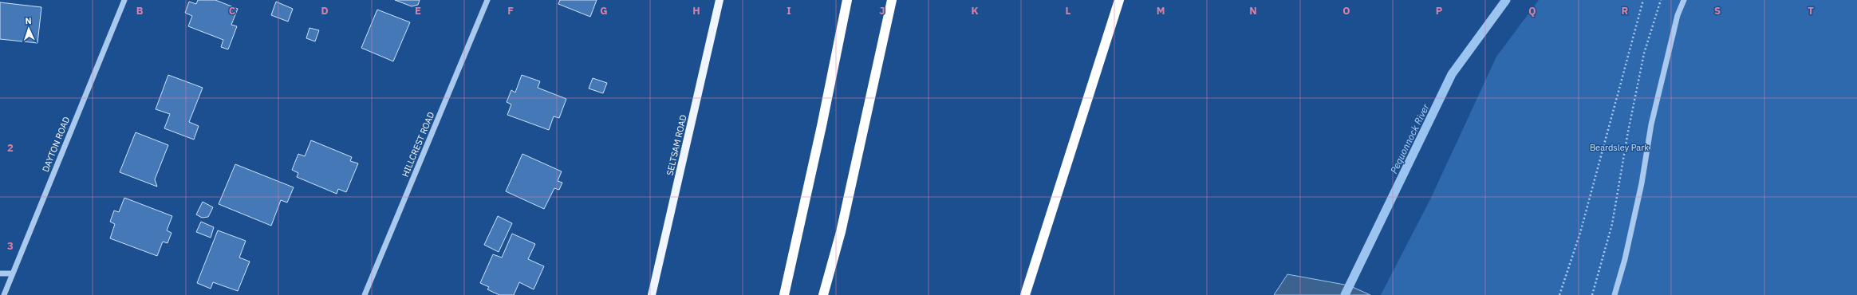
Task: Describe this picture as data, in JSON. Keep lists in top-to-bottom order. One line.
{"streets":{"main road":["SELTSAM ROAD"],"street":["DAYTON ROAD","HILLCREST ROAD"]},"water":["Pequonnock River"],"parks":["Beardsley Park"],"north":"top","grid":{"columns":["B","C","D","E","F","G","H","I","J","K","L","M","N","O","P","Q","R","S","T"],"rows":["2","3"]}}
